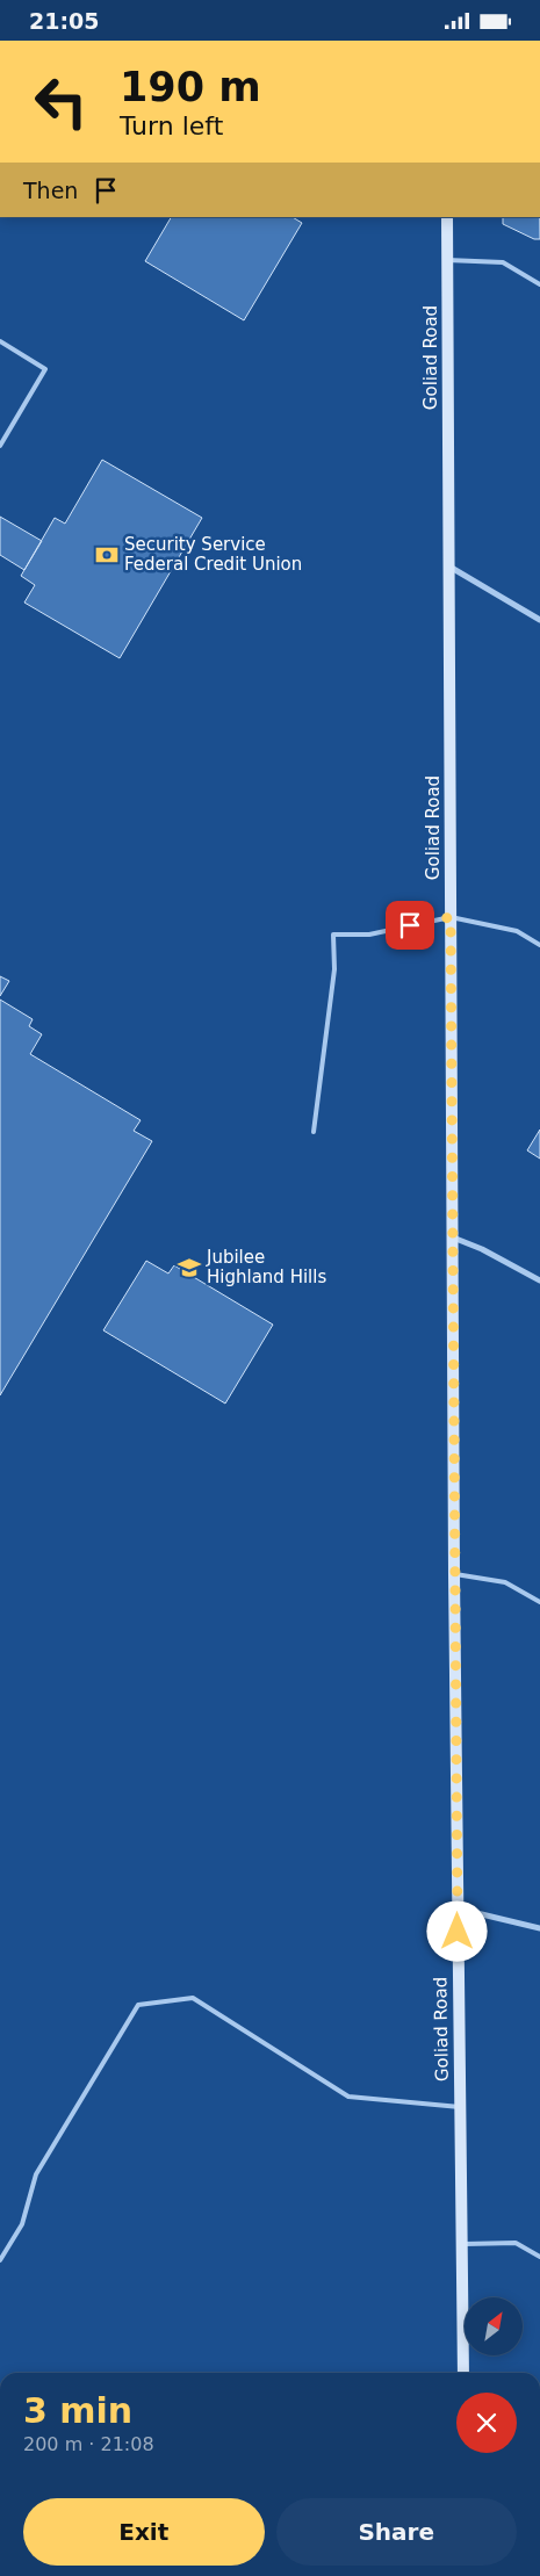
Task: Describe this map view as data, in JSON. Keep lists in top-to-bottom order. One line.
{"streets":{"main road":["Goliad Road"]},"places":{"bank":["Security Service Federal Credit Union"],"school or university":["Jubilee Highland Hills"]},"north":"top right","page":{"status":"21:05","turn":["190 m","Turn left"],"then":"Then","heading":["3 min","200 m · 21:08"],"buttons":["Exit","Share"]}}
